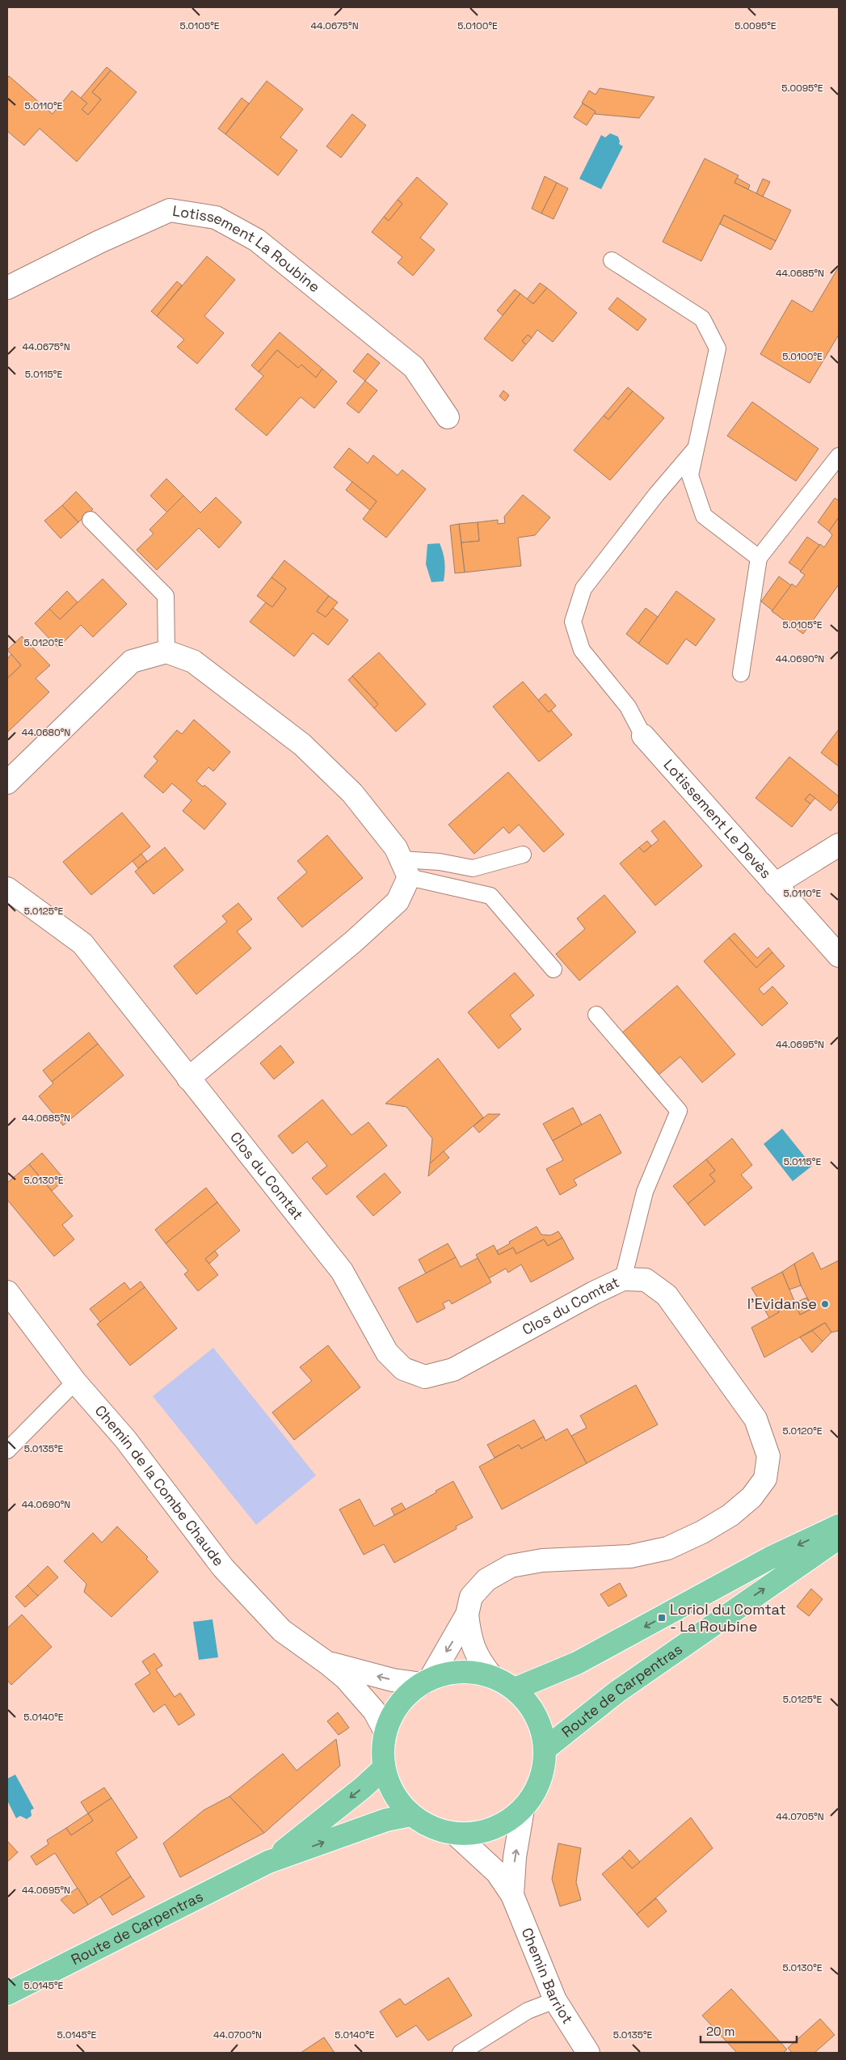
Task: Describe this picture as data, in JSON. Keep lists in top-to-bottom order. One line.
{"streets":{"main road":["Route de Carpentras"],"street":["Lotissement La Roubine","Lotissement Le Devès","Clos du Comtat","Chemin de la Combe Chaude","Chemin Barriot"]},"crossings":[["Clos du Comtat","Chemin de la Combe Chaude"]],"places":{"other":["l'Evidanse"],"transit":["Loriol du Comtat - La Roubine"]},"scale_bar":"20 m","coordinates":["5.0105°E","5.0100°E","5.0095°E","44.0675°N","5.0110°E","44.0685°N","5.0115°E","5.0120°E","44.0690°N","44.0680°N","5.0125°E","44.0695°N","5.0130°E","5.0135°E","5.0140°E","44.0705°N","5.0145°E","44.0700°N"]}
